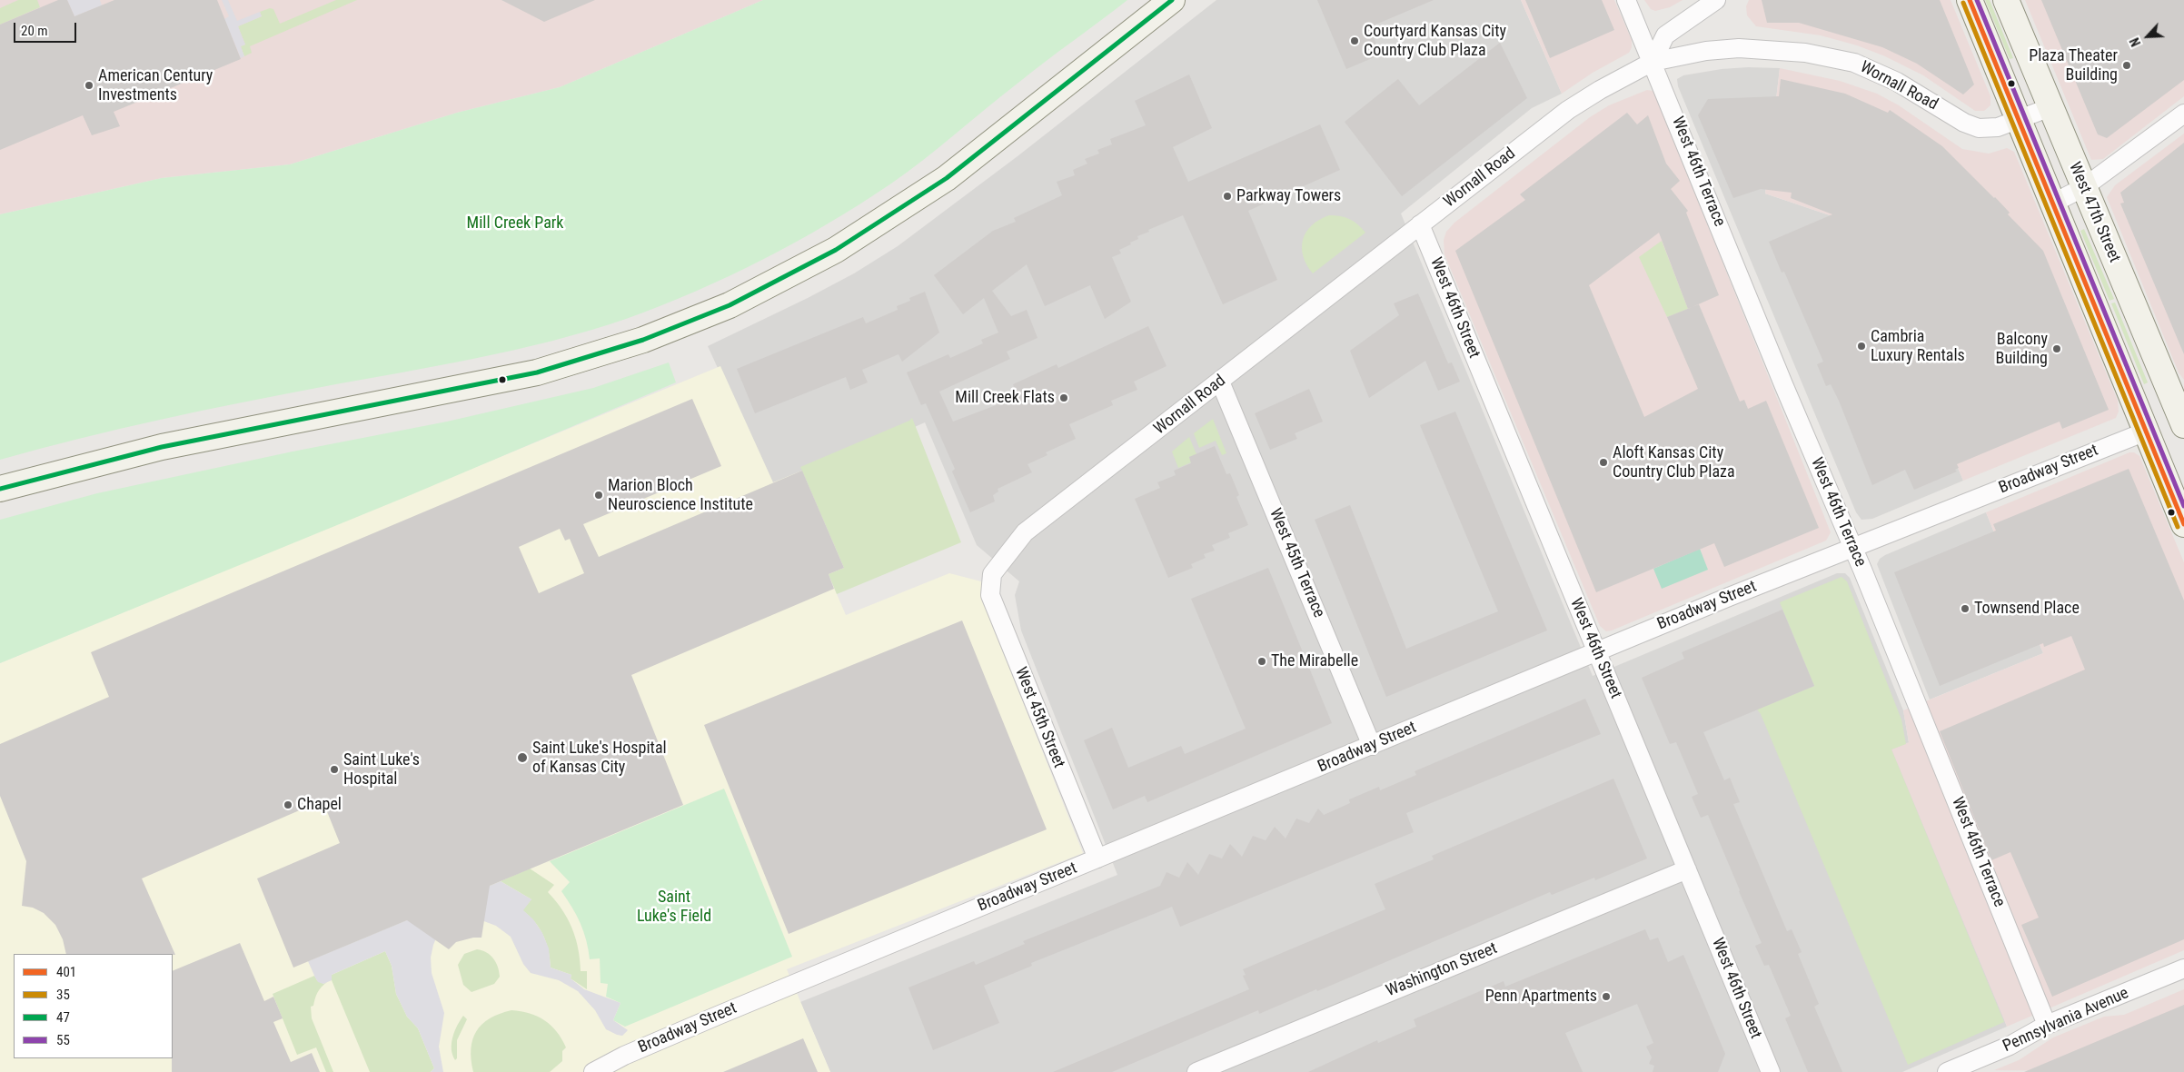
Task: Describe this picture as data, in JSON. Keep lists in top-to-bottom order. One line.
{"streets":{"main road":["West 47th Street"],"street":["Wornall Road","West 46th Terrace","West 46th Street","Broadway Street","West 45th Terrace","West 45th Street","Washington Street","Pennsylvania Avenue"]},"crossings":[["Wornall Road","West 46th Terrace"],["Wornall Road","West 47th Street"],["Wornall Road","West 46th Street"],["Wornall Road","West 45th Terrace"],["Wornall Road","West 45th Street"],["West 46th Terrace","Broadway Street"],["West 46th Terrace","Pennsylvania Avenue"],["West 47th Street","Broadway Street"],["West 46th Street","Broadway Street"],["West 46th Street","Washington Street"],["Broadway Street","West 45th Terrace"],["Broadway Street","West 45th Street"]],"parks":["Mill Creek Park","Saint Luke's Field"],"places":["Courtyard Kansas City Country Club Plaza","Plaza Theater Building","American Century Investments","Parkway Towers","Cambria Luxury Rentals","Balcony Building","Mill Creek Flats","Aloft Kansas City Country Club Plaza","Marion Bloch Neuroscience Institute","Townsend Place","The Mirabelle","Saint Luke's Hospital of Kansas City","Saint Luke's Hospital","Chapel","Penn Apartments"],"lines":["transit line 401","transit line 47","transit line 55","transit line 35"],"legend":["401","35","47","55"],"scale_bar":"20 m","north":"bottom left"}
